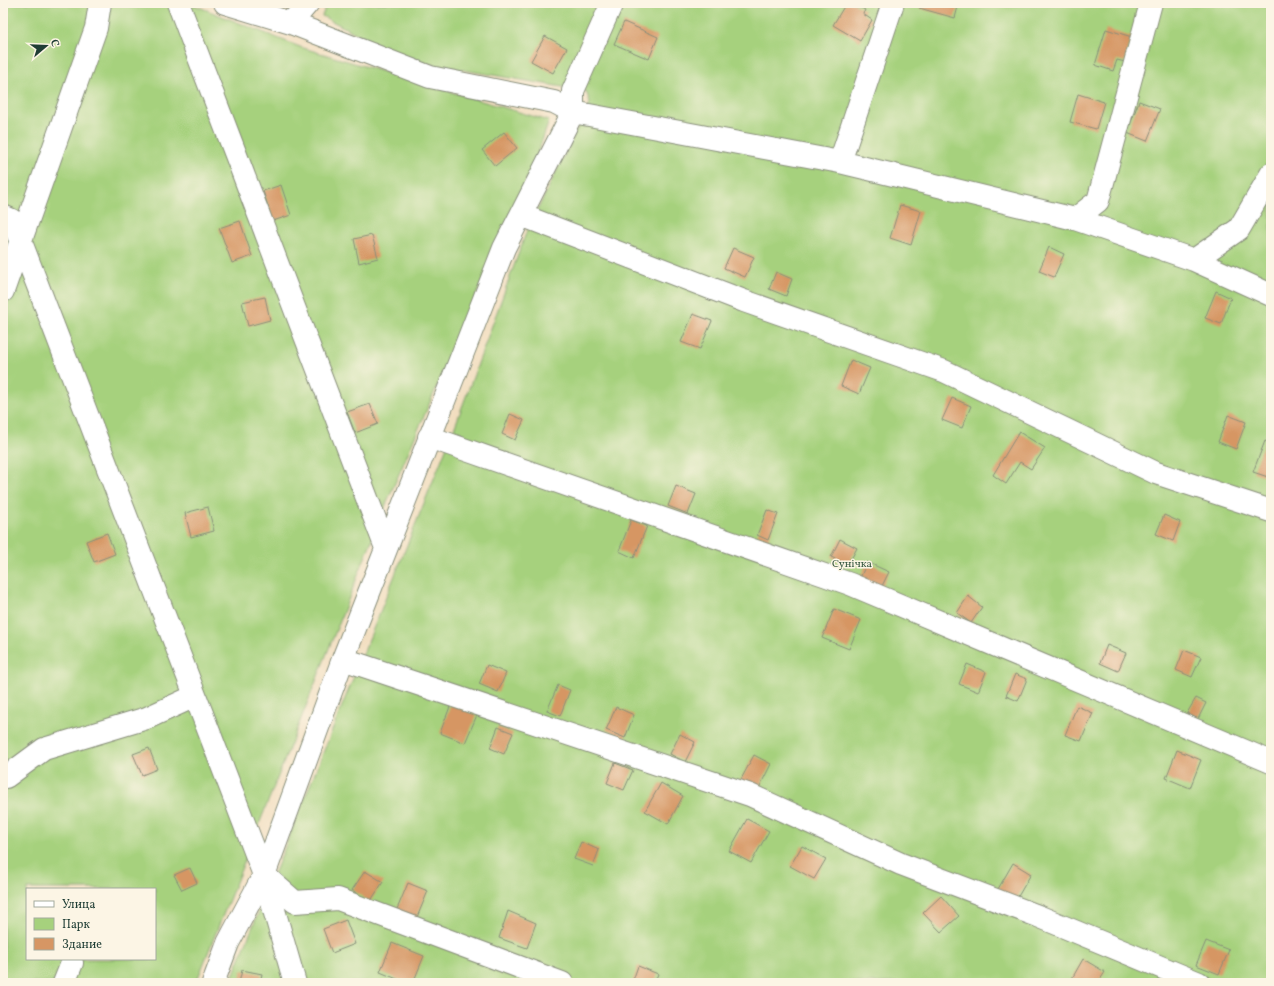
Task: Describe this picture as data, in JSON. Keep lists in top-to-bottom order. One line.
{"parks":["Сунічка"],"legend":["Улица","Парк","Здание"],"north":"right"}
